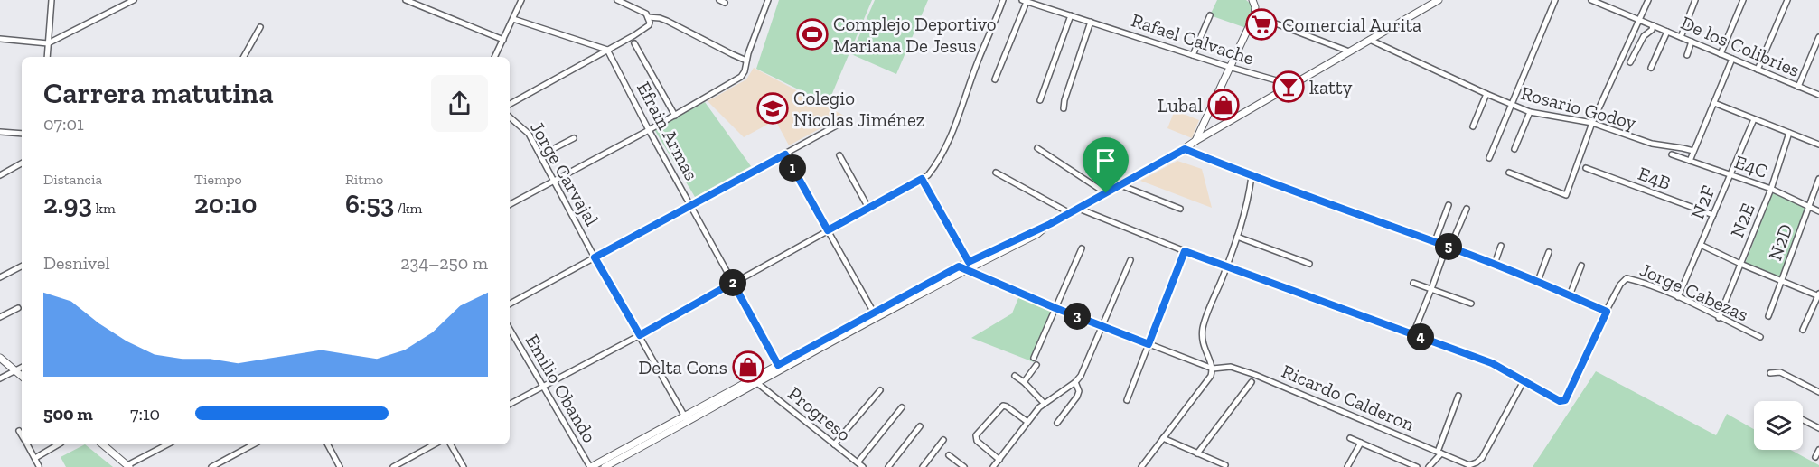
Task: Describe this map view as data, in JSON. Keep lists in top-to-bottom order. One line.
{"streets":{"street":["Rafael Calvache","De los Colibries","Rosario Godoy","Efrain Armas","E4C","Jorge Carvajal","E4B","N2F","N2E","N2D","Jorge Cabezas","Emilio Obando","Ricardo Calderon","Progreso"]},"crossings":[["E4C","N2F"],["E4C","N2E"],["E4C","N2D"],["E4B","N2F"],["N2F","Jorge Cabezas"],["N2E","Jorge Cabezas"],["Jorge Cabezas","Ricardo Calderon"]],"places":{"supermarket":["Comercial Aurita"],"sports":["Complejo Deportivo Mariana De Jesus"],"bar":["katty"],"shop":["Lubal","Delta Cons"],"school or university":["Colegio Nicolas Jiménez"]},"page":{"heading":["Carrera matutina","07:01"],"stats":[["Distancia","2.93 km"],["Tiempo","20:10"],["Ritmo","6:53 /km"]],"pins":["1","5","2","3","4"],"chart":["Desnivel","234–250 m"],"list":[{"name":"500 m","note":"7:10"}]}}
